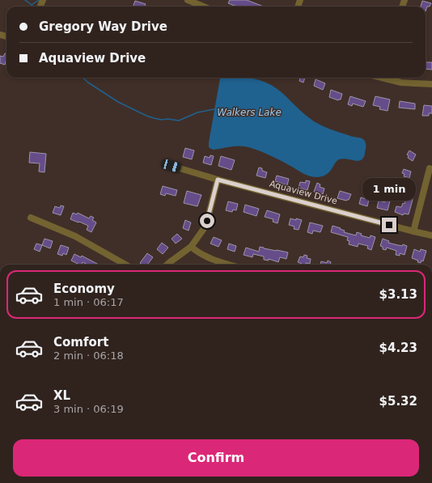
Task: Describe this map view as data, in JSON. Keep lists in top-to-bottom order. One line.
{"streets":{"street":["Aquaview Drive"]},"water":["Walkers Lake"],"page":{"banner":["Gregory Way Drive","Aquaview Drive"],"bubble":"1 min","list":[{"name":"Economy","note":"1 min · 06:17","value":"$3.13"},{"name":"Comfort","note":"2 min · 06:18","value":"$4.23"},{"name":"XL","note":"3 min · 06:19","value":"$5.32"}],"buttons":"Confirm"}}
